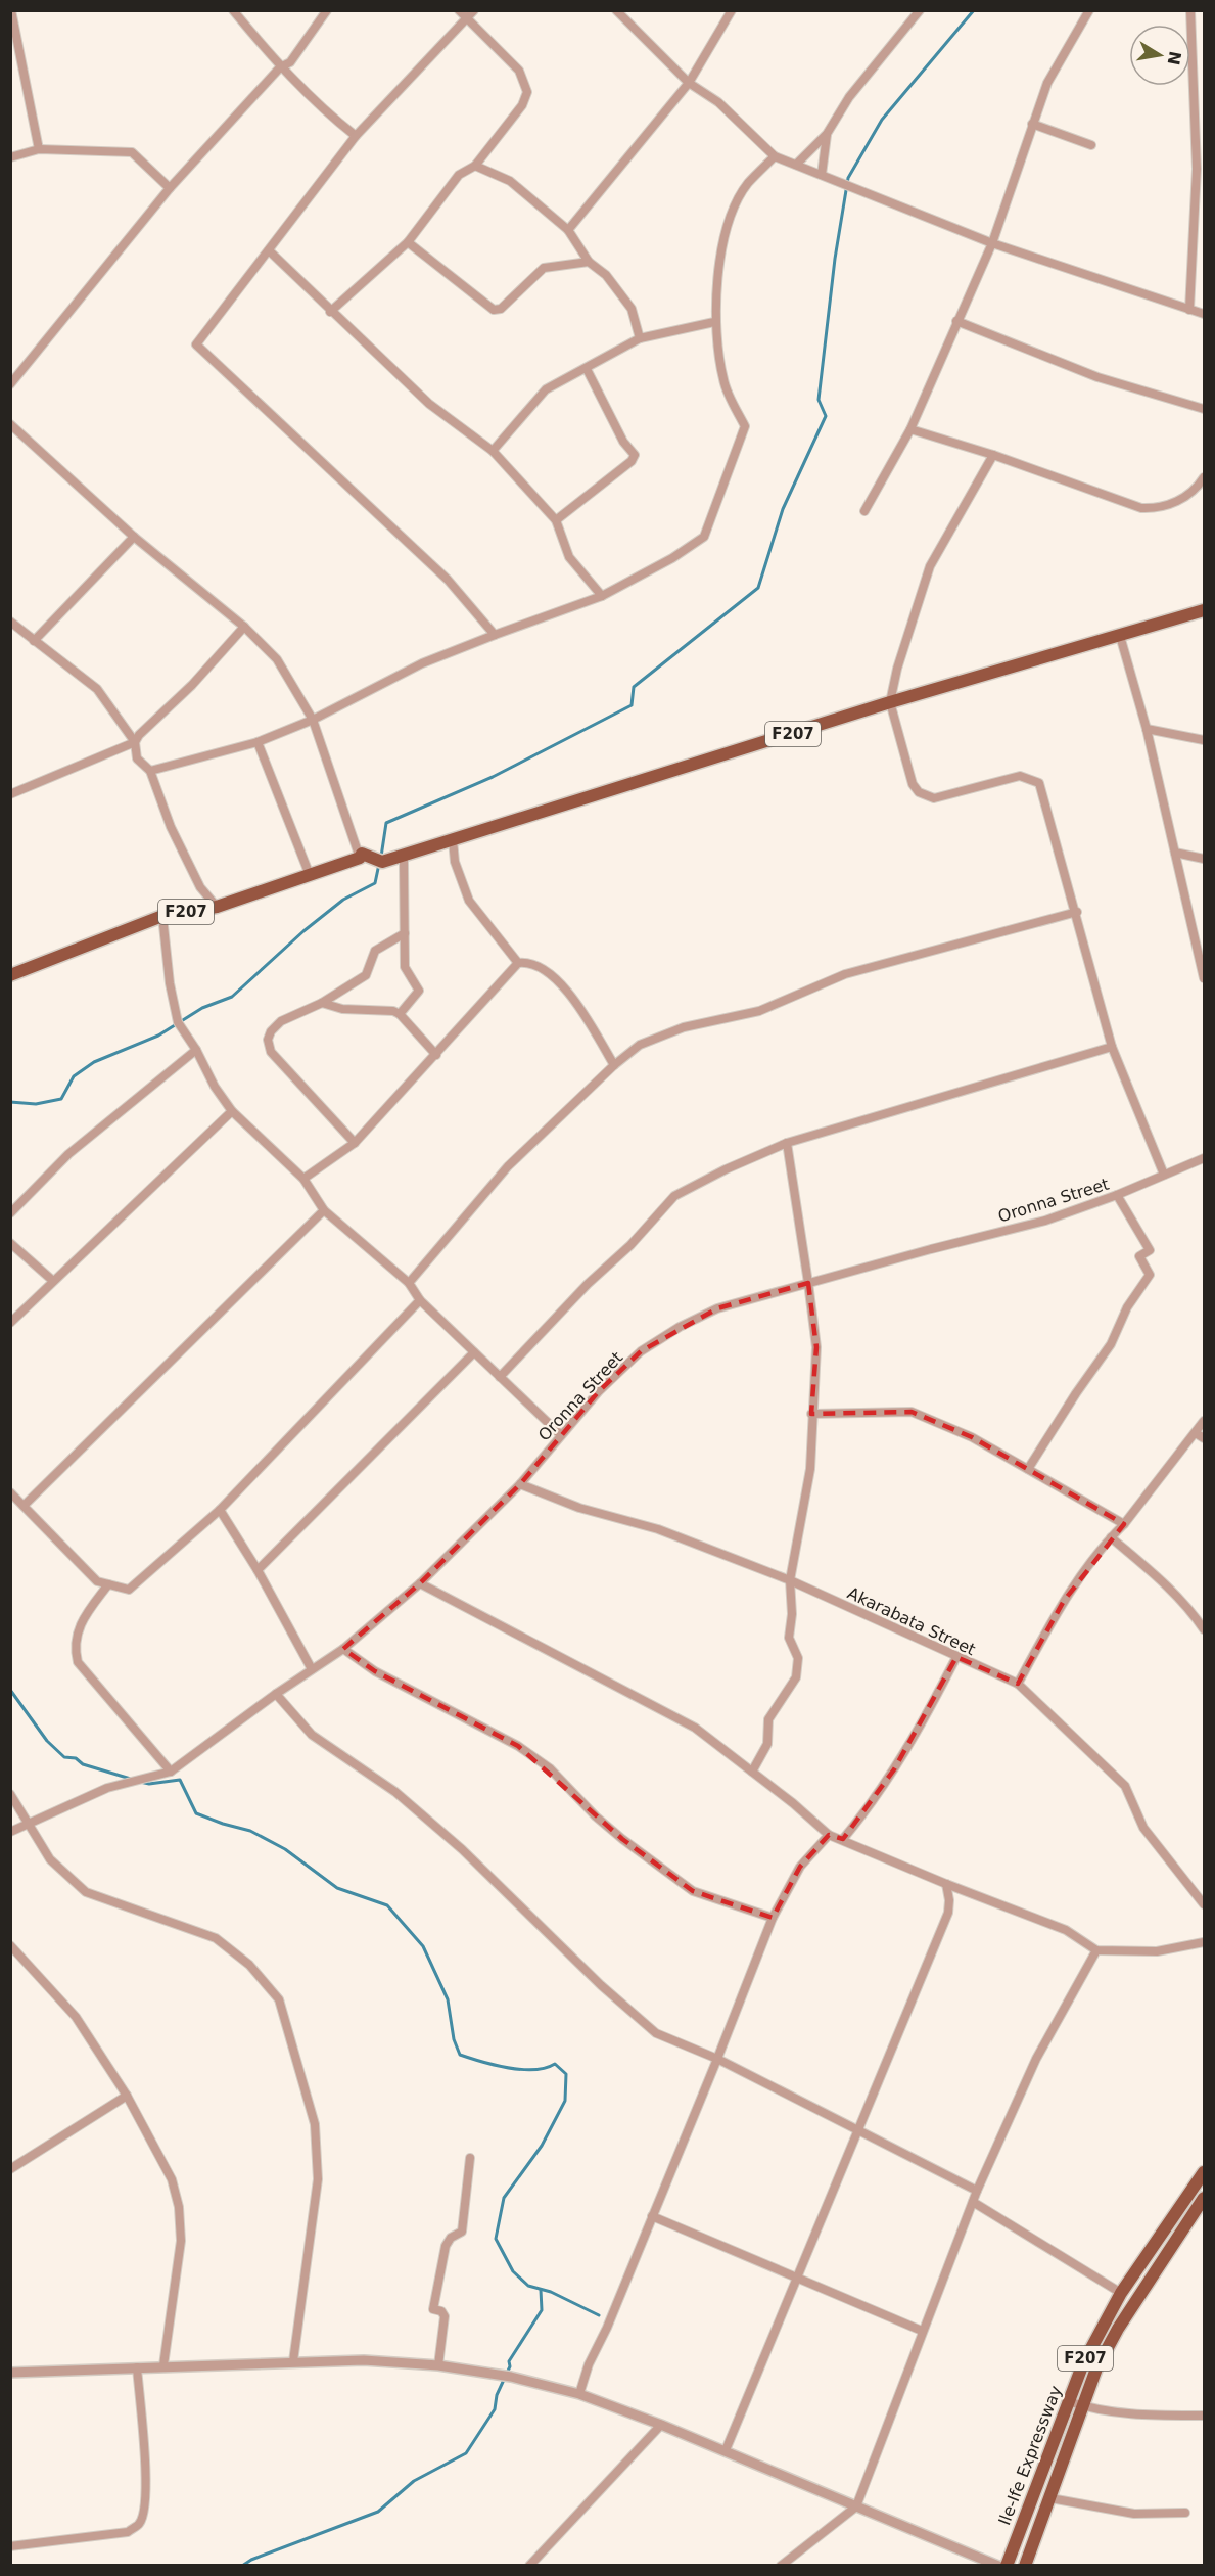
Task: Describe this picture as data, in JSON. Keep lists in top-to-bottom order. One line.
{"streets":{"main road":["F207","Ile-Ife Expressway"],"street":["Oronna Street","Akarabata Street"]},"crossings":[["Oronna Street","Akarabata Street"]],"north":"right"}
